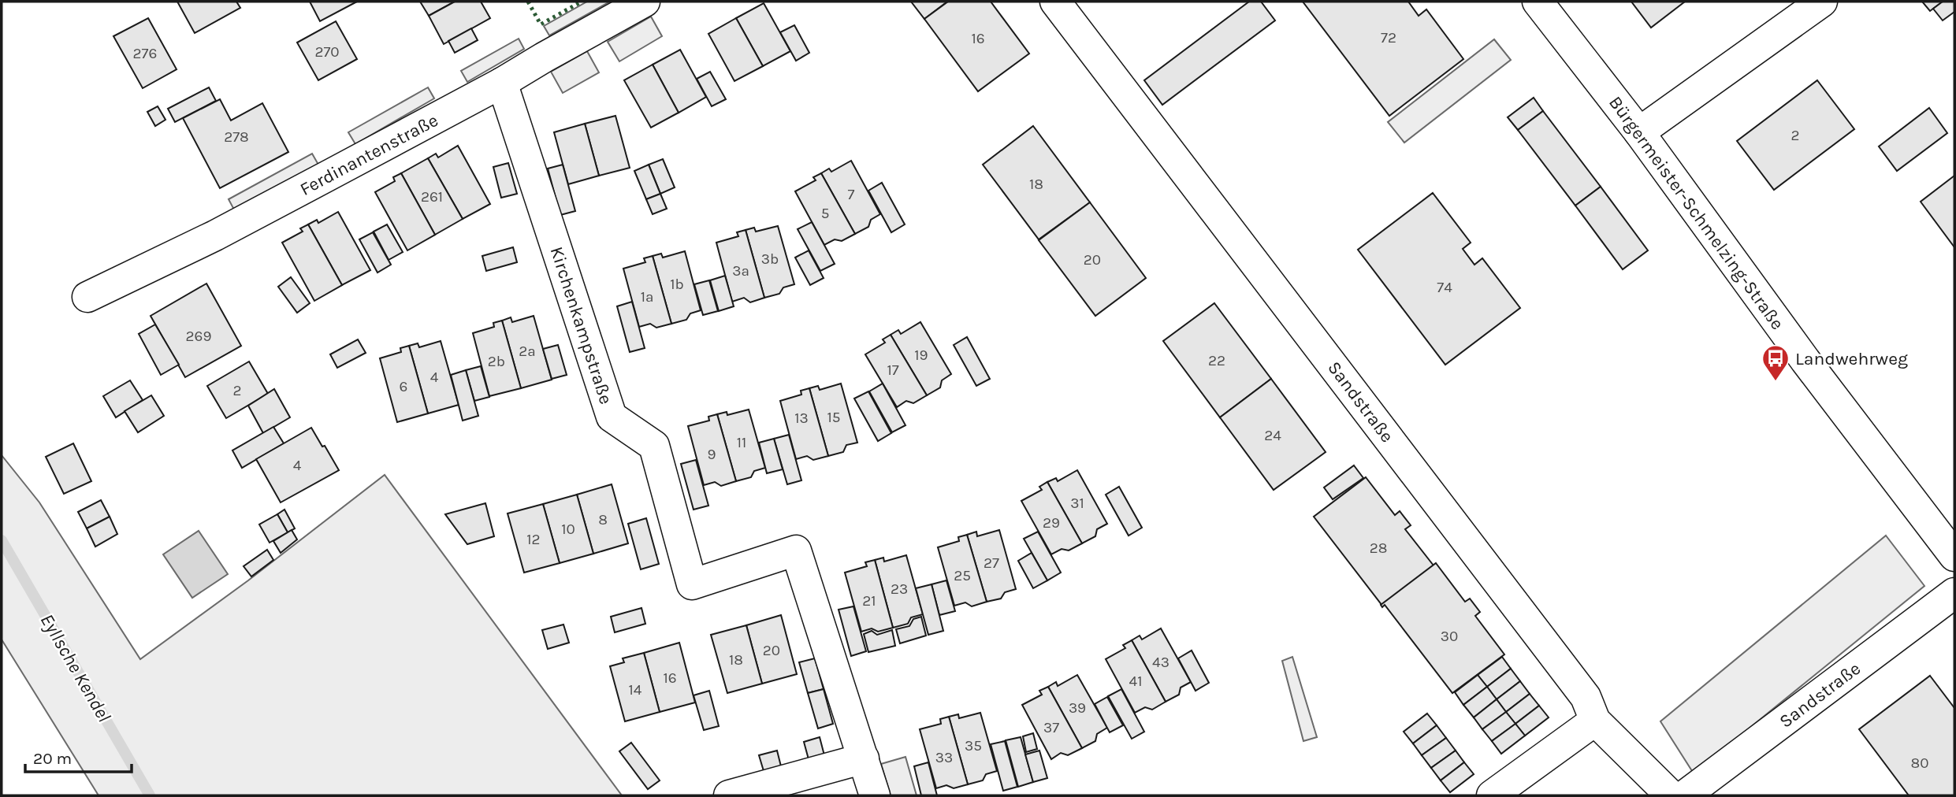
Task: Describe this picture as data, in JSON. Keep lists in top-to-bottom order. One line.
{"streets":{"street":["Ferdinantenstraße","Bürgermeister-Schmelzing-Straße","Kirchenkampstraße","Sandstraße"]},"crossings":[["Ferdinantenstraße","Kirchenkampstraße"]],"water":["Eyllsche Kendel"],"places":{"bus stop":["Landwehrweg"]},"house_numbers":["72","16","270","276","2","278","18","7","261","5","3b","20","3a","1b","74","1a","269","2a","19","22","2b","17","4","6","2","15","13","24","11","9","4","31","8","29","10","12","28","27","25","23","21","30","20","18","43","16","41","14","39","37","35","33","80"],"scale_bar":"20 m"}
